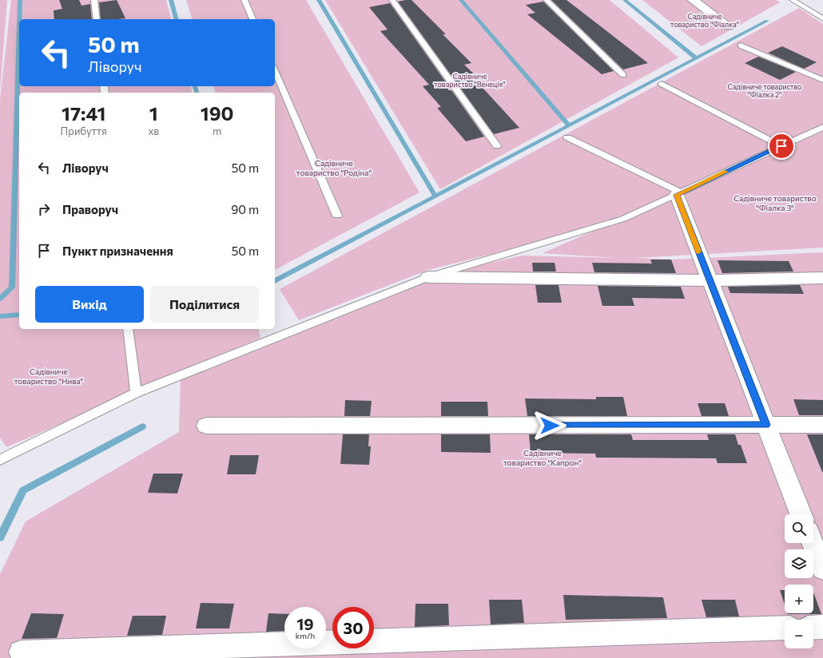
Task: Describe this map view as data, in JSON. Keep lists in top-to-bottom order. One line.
{"parks":["Садівниче товариство \"Фіалка\"","Садівниче товариство \"Венеція\"","Садівниче товариство \"Фіалка 2\"","Садівниче товариство \"Родіна\"","Садівниче товариство \"Фіалка 3\"","Садівниче товариство \"Нива\"","Садівниче товариство \"Капрон\""],"page":{"turn":["50 m","Ліворуч"],"eta":["17:41","Прибуття","1","хв","190","m"],"list":[{"name":"Ліворуч","value":"50 m"},{"name":"Праворуч","value":"90 m"},{"name":"Пункт призначення","value":"50 m"}],"buttons":["Вихід","Поділитися"],"map_buttons":["+","−"],"speed":"19 km/h","limit":"30"}}
